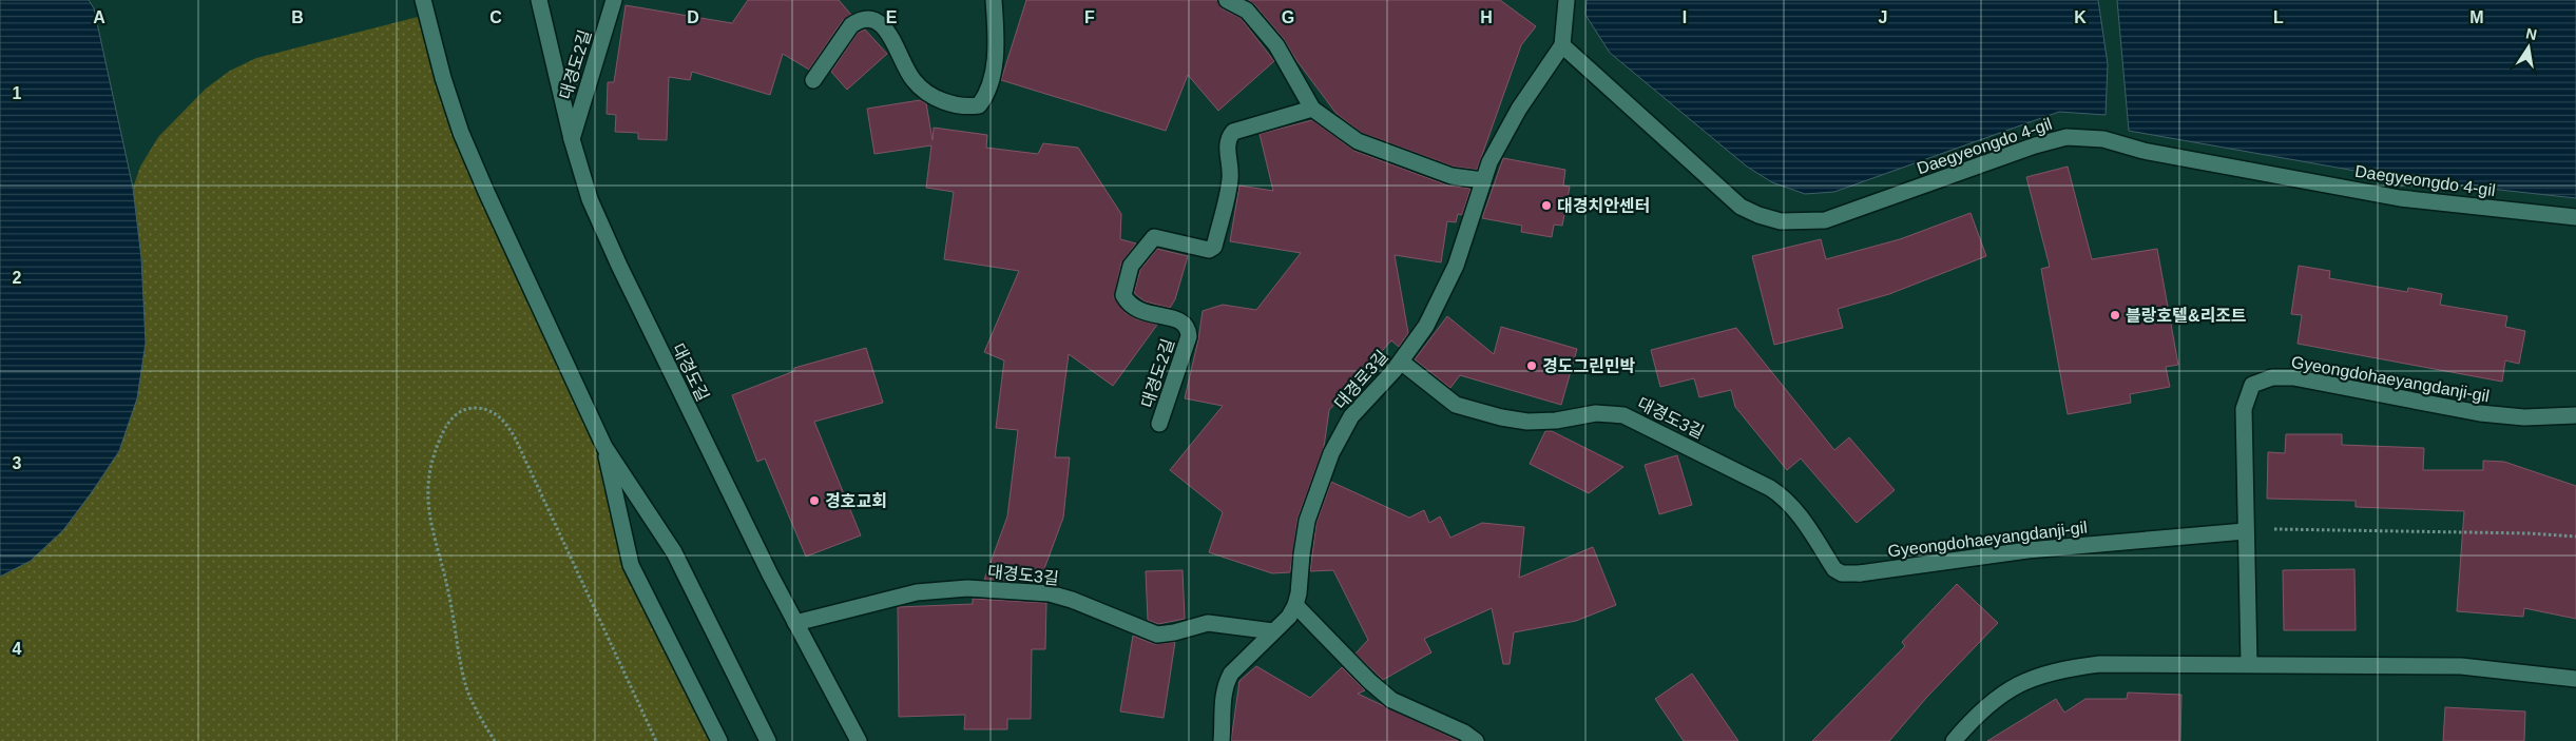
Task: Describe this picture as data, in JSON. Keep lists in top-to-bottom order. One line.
{"streets":{"street":["대경도2길","Daegyeongdo 4-gil","대경도길","Gyeongdohaeyangdanji-gil","대경로3길","대경도3길"]},"crossings":[["대경도2길","대경도길"],["Daegyeongdo 4-gil","대경로3길"],["대경도길","대경도3길"],["Gyeongdohaeyangdanji-gil","대경도3길"],["대경로3길","대경도3길"]],"places":["대경치안센터","블랑호텔&리조트","경도그린민박","경호교회"],"north":"top","grid":{"columns":["A","B","C","D","E","F","G","H","I","J","K","L","M"],"rows":["1","2","3","4"]}}
